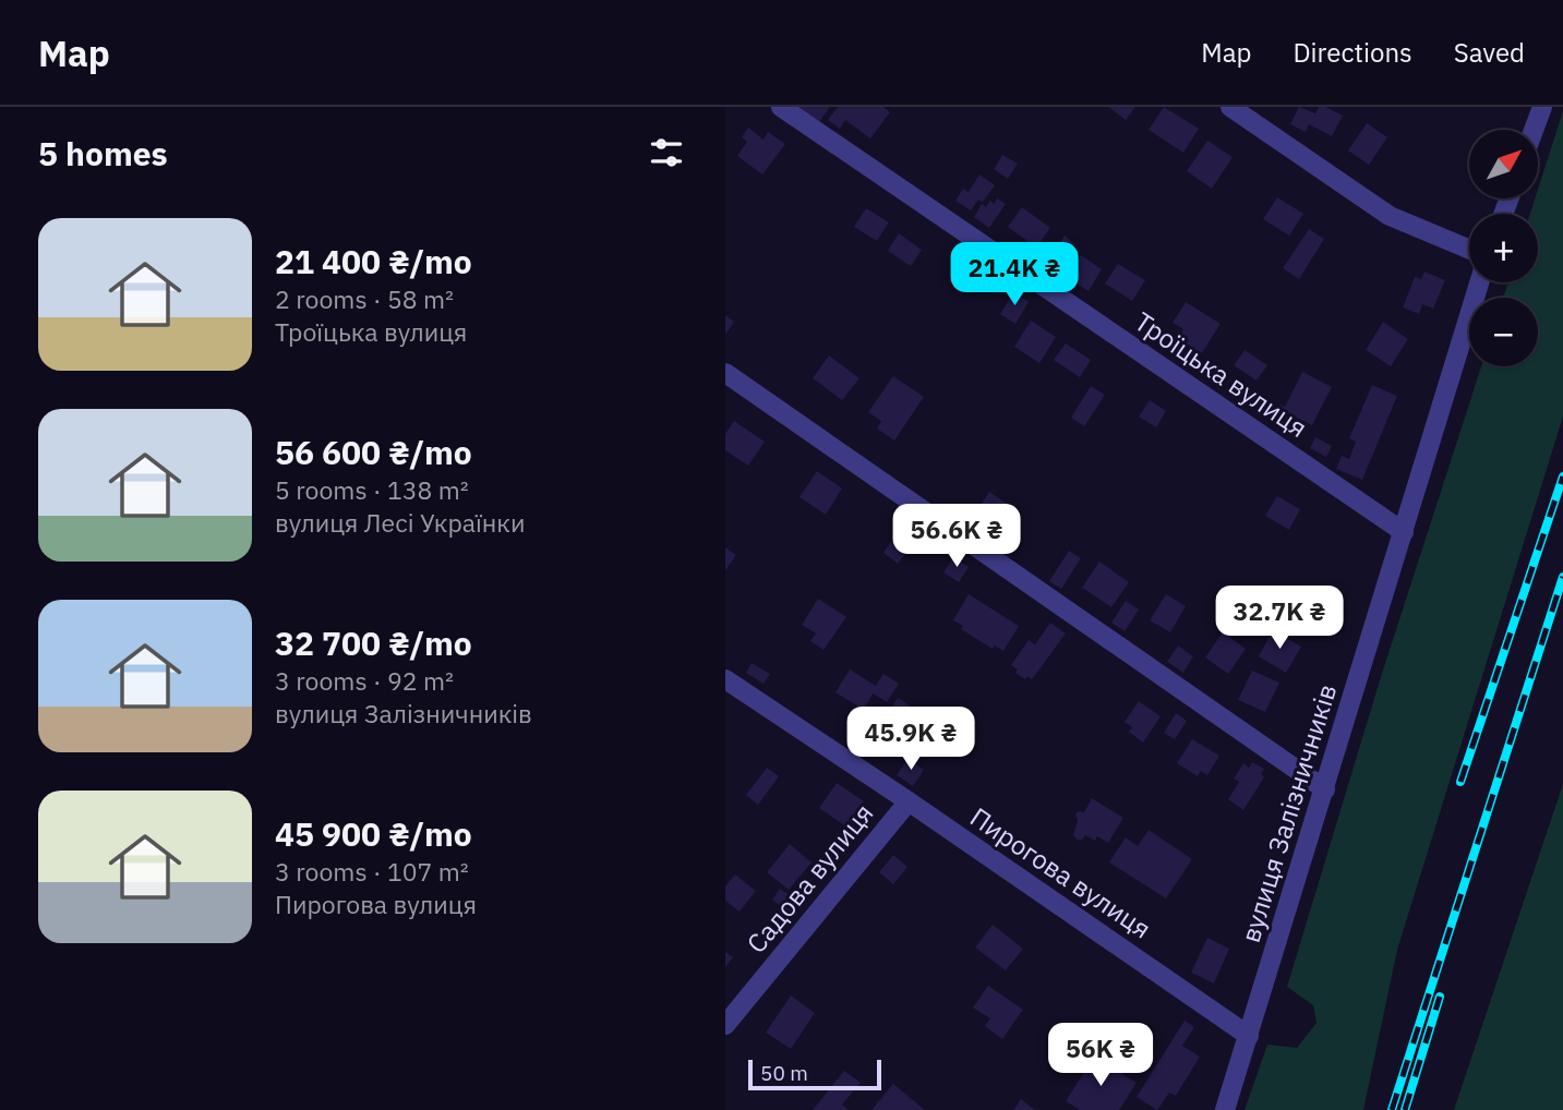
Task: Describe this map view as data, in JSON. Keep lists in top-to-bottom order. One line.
{"streets":{"street":["Троїцька вулиця","вулиця Залізничників","Пирогова вулиця","Садова вулиця"]},"crossings":[["Троїцька вулиця","вулиця Залізничників"],["вулиця Залізничників","Пирогова вулиця"],["Пирогова вулиця","Садова вулиця"]],"scale_bar":"50 m","north":"top right","page":{"header":"Map","nav":["Map","Directions","Saved"],"heading":"5 homes","map_buttons":["+","−"],"list":[{"name":"21 400 ₴/mo","note":"2 rooms · 58 m² · Троїцька вулиця"},{"name":"56 600 ₴/mo","note":"5 rooms · 138 m² · вулиця Лесі Українки"},{"name":"32 700 ₴/mo","note":"3 rooms · 92 m² · вулиця Залізничників"},{"name":"45 900 ₴/mo","note":"3 rooms · 107 m² · Пирогова вулиця"}],"price":["21.4K ₴","56.6K ₴","32.7K ₴","45.9K ₴","56K ₴"],"scale":"50 m"}}
